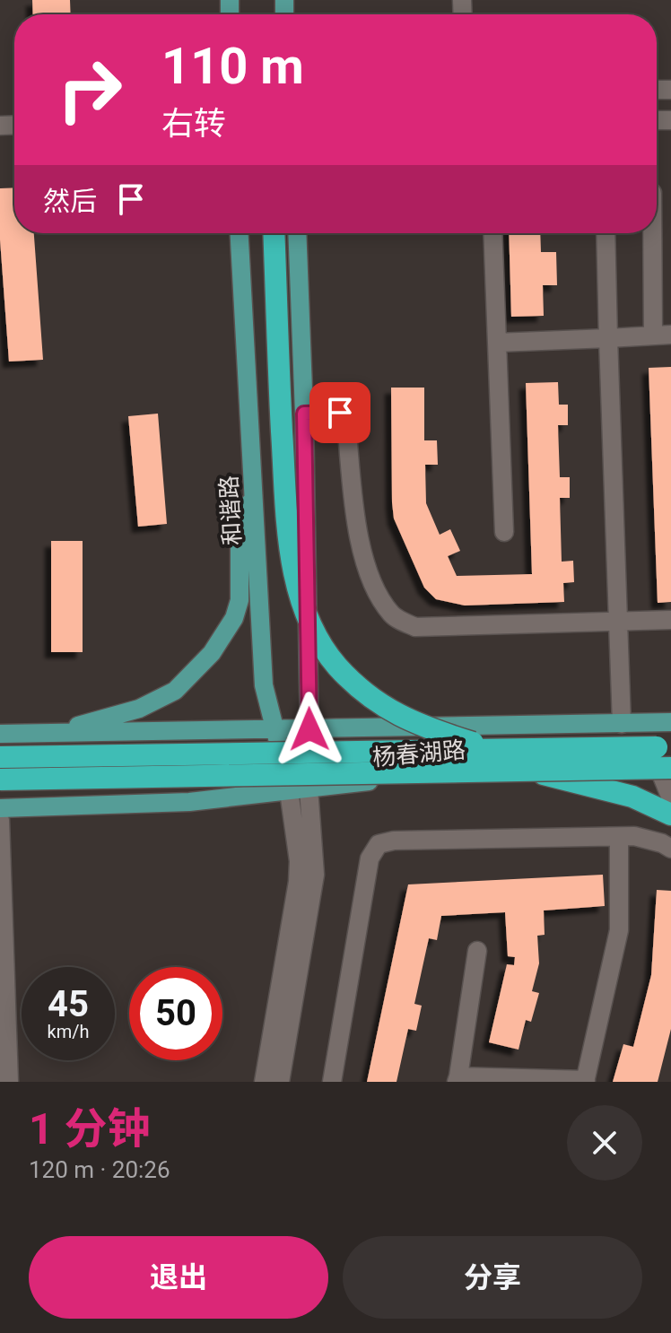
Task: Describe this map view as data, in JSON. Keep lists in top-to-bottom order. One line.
{"streets":{"main road":["和谐路","杨春湖路"]},"crossings":[["和谐路","杨春湖路"]],"page":{"turn":["110 m","右转"],"then":"然后","speed":"45 km/h","limit":"50","heading":["1 分钟","120 m · 20:26"],"buttons":["退出","分享"]}}
